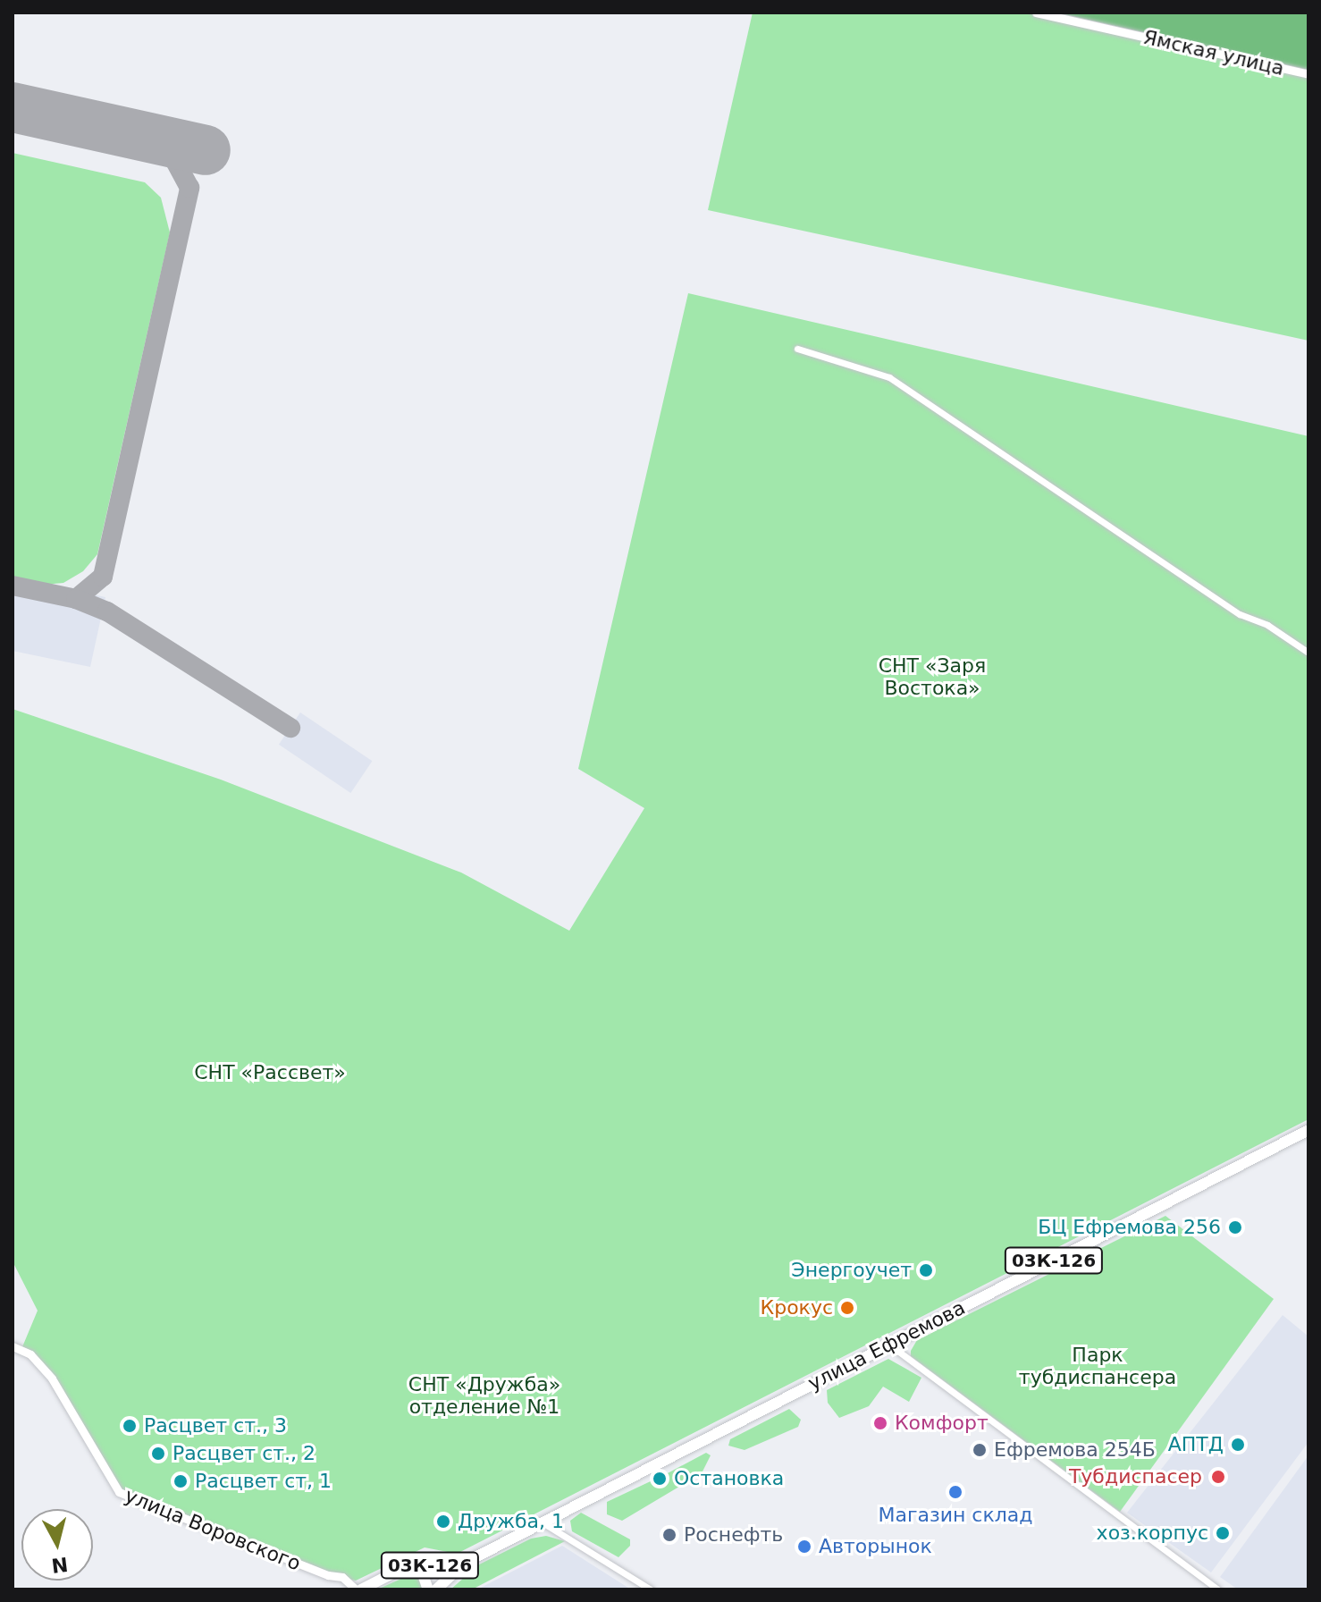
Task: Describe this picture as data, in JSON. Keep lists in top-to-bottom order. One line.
{"streets":{"main road":["03К-126","улица Ефремова"],"street":["Ямская улица","улица Воровского"]},"crossings":[["03К-126","улица Ефремова"],["улица Ефремова","улица Воровского"]],"parks":["СНТ «Заря Востока»","СНТ «Рассвет»","Парк тубдиспансера","СНТ «Дружба» отделение №1"],"places":["БЦ Ефремова 256","Энергоучет","Крокус","Комфорт","Расцвет ст., 3","АПТД","Ефремова 254Б","Расцвет ст., 2","Тубдиспасер","Остановка","Расцвет ст, 1","Магазин склад","Дружба, 1","хоз.корпус","Роснефть","Авторынок"],"north":"bottom"}
